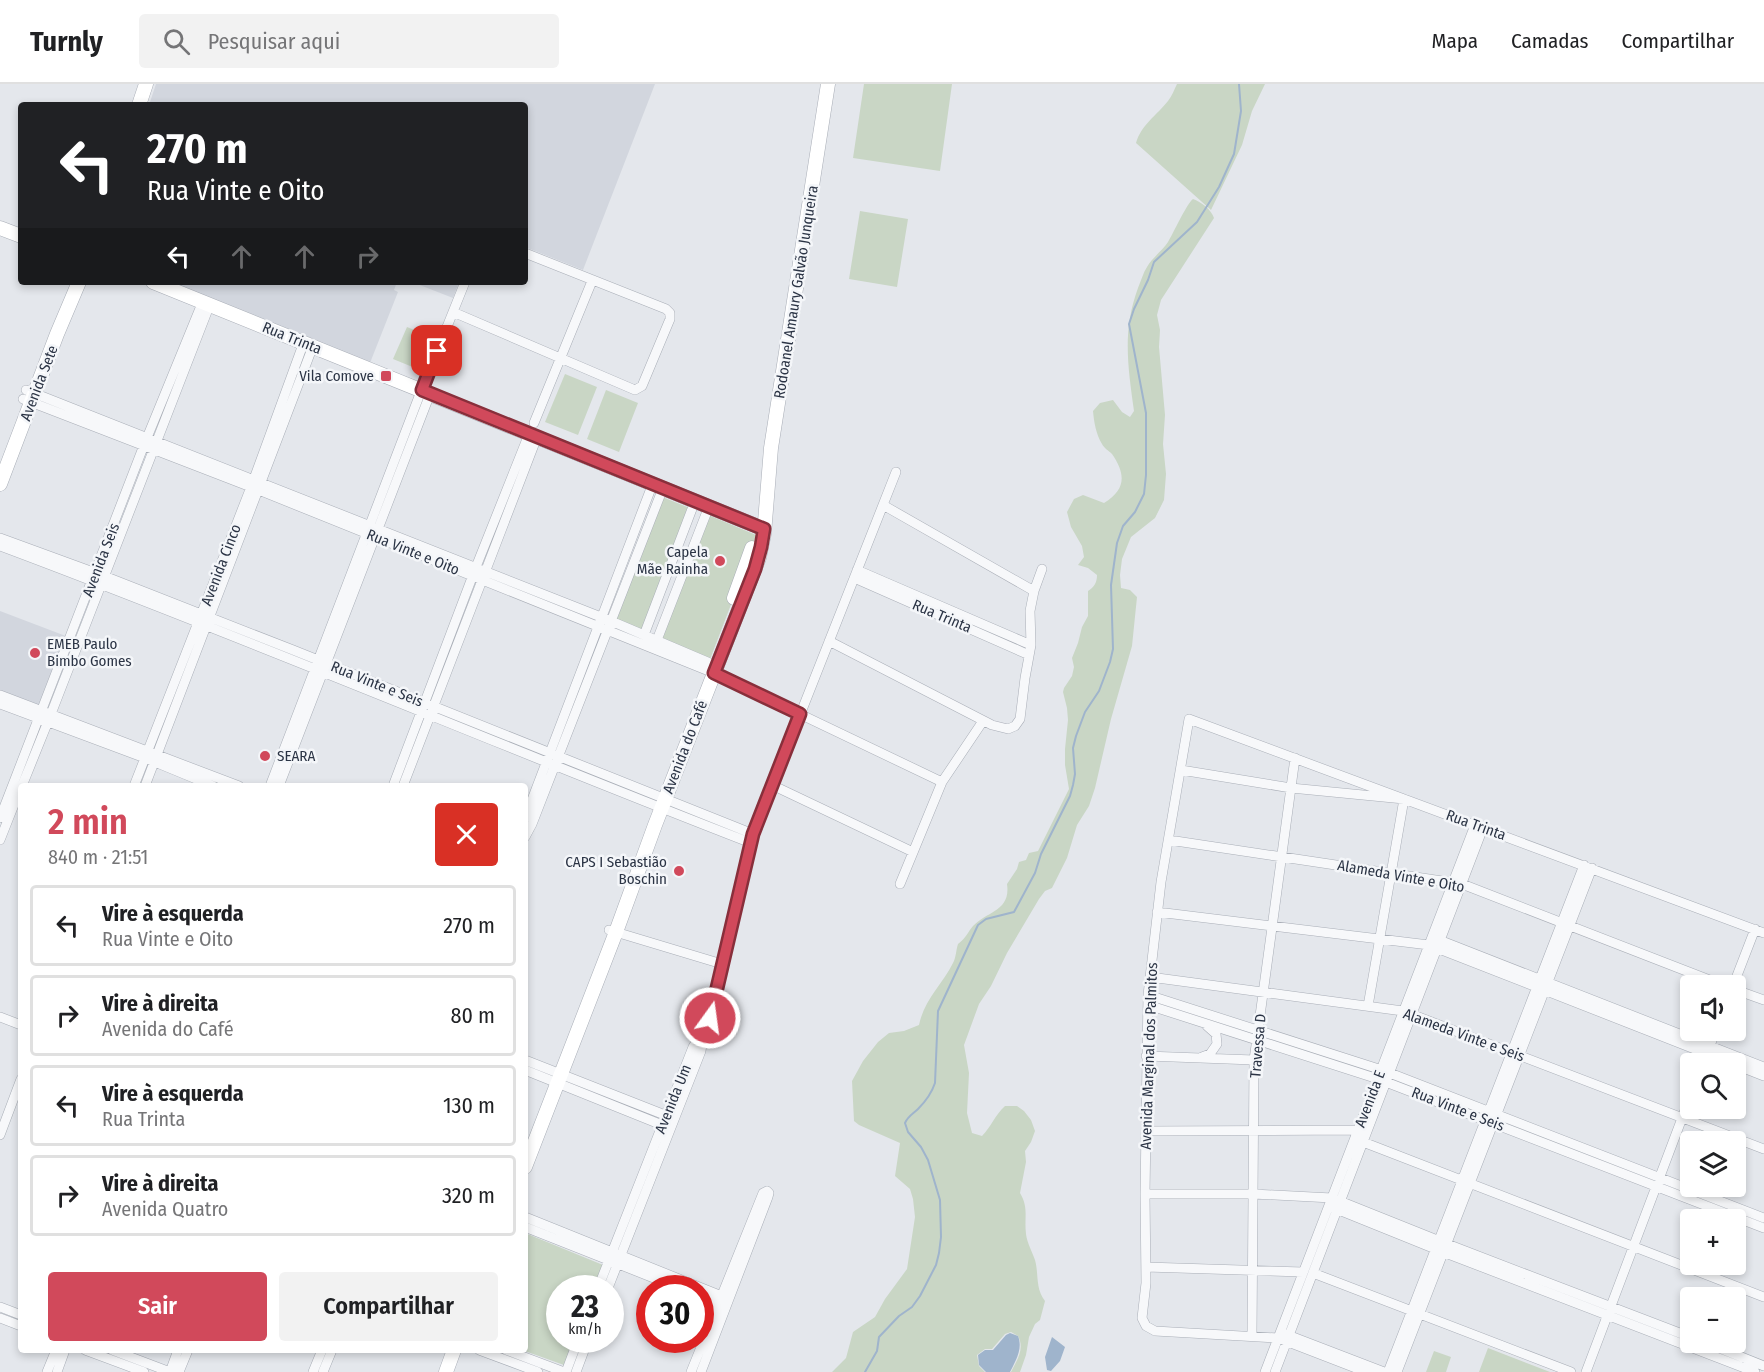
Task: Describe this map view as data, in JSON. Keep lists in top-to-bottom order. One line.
{"streets":{"main road":["Rodoanel Amaury Galvão Junqueira","Rua Trinta","Avenida Sete","Avenida do Café"],"street":["Rua Vinte e Oito","Avenida Seis","Avenida Cinco","Rua Vinte e Seis","Alameda Vinte e Oito","Alameda Vinte e Seis","Travessa D","Avenida Marginal dos Palmitos","Avenida Um","Avenida E"]},"crossings":[["Rodoanel Amaury Galvão Junqueira","Avenida do Café"],["Rua Trinta","Avenida Seis"],["Rua Trinta","Avenida Cinco"],["Rua Trinta","Avenida do Café"],["Rua Trinta","Travessa D"],["Rua Trinta","Avenida Marginal dos Palmitos"],["Rua Trinta","Avenida Um"],["Rua Trinta","Avenida E"],["Avenida Sete","Rua Vinte e Oito"],["Rua Vinte e Oito","Avenida Seis"],["Rua Vinte e Oito","Avenida Cinco"],["Rua Vinte e Oito","Avenida do Café"],["Rua Vinte e Oito","Avenida Um"],["Avenida Seis","Rua Vinte e Seis"],["Avenida Cinco","Rua Vinte e Seis"],["Rua Vinte e Seis","Avenida do Café"],["Rua Vinte e Seis","Travessa D"],["Rua Vinte e Seis","Avenida Marginal dos Palmitos"],["Rua Vinte e Seis","Avenida Um"],["Rua Vinte e Seis","Avenida E"],["Alameda Vinte e Oito","Travessa D"],["Alameda Vinte e Oito","Avenida Marginal dos Palmitos"],["Alameda Vinte e Oito","Avenida E"],["Alameda Vinte e Seis","Travessa D"],["Alameda Vinte e Seis","Avenida Marginal dos Palmitos"],["Alameda Vinte e Seis","Avenida E"],["Travessa D","Avenida Marginal dos Palmitos"]],"places":{"transit":["Vila Comove"],"other":["Capela Mãe Rainha","EMEB Paulo Bimbo Gomes","SEARA","CAPS I Sebastião Boschin"]},"page":{"header":"Turnly","search":"Pesquisar aqui","nav":["Mapa","Camadas","Compartilhar"],"turn":["270 m","Rua Vinte e Oito"],"heading":["2 min","840 m · 21:51"],"list":[{"name":"Vire à esquerda","note":"Rua Vinte e Oito","value":"270 m"},{"name":"Vire à direita","note":"Avenida do Café","value":"80 m"},{"name":"Vire à esquerda","note":"Rua Trinta","value":"130 m"},{"name":"Vire à direita","note":"Avenida Quatro","value":"320 m"}],"map_buttons":["+","−"],"buttons":["Sair","Compartilhar"],"speed":"23 km/h","limit":"30"}}
